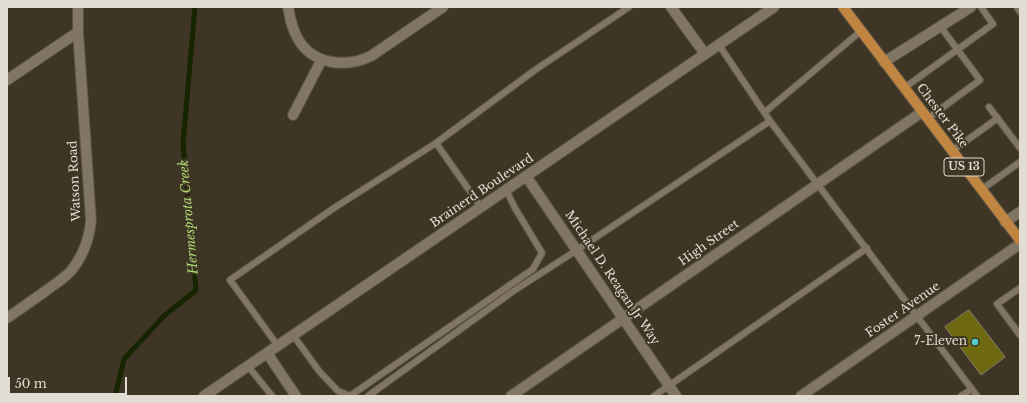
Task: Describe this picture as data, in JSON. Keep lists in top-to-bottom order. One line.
{"streets":{"main road":["Chester Pike","US 13"],"street":["Watson Road","Brainerd Boulevard","High Street","Michael D. Reagan Jr Way","Foster Avenue"]},"crossings":[["Chester Pike","High Street"],["Brainerd Boulevard","Michael D. Reagan Jr Way"],["High Street","Michael D. Reagan Jr Way"]],"water":["Hermesprota Creek"],"places":["7-Eleven"],"scale_bar":"50 m"}
